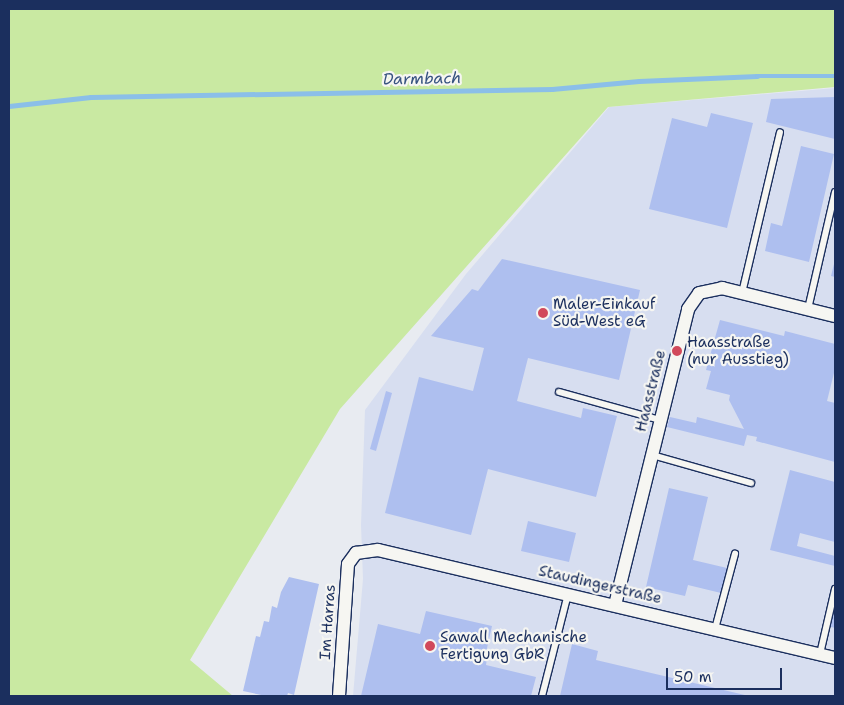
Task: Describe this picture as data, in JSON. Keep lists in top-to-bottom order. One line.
{"streets":{"street":["Haasstraße","Staudingerstraße","Im Harras"]},"crossings":[["Haasstraße","Staudingerstraße"],["Staudingerstraße","Im Harras"]],"water":["Darmbach"],"places":["Maler-Einkauf Süd-West eG","Haasstraße (nur Ausstieg)","Sawall Mechanische Fertigung GbR"],"scale_bar":"50 m"}
